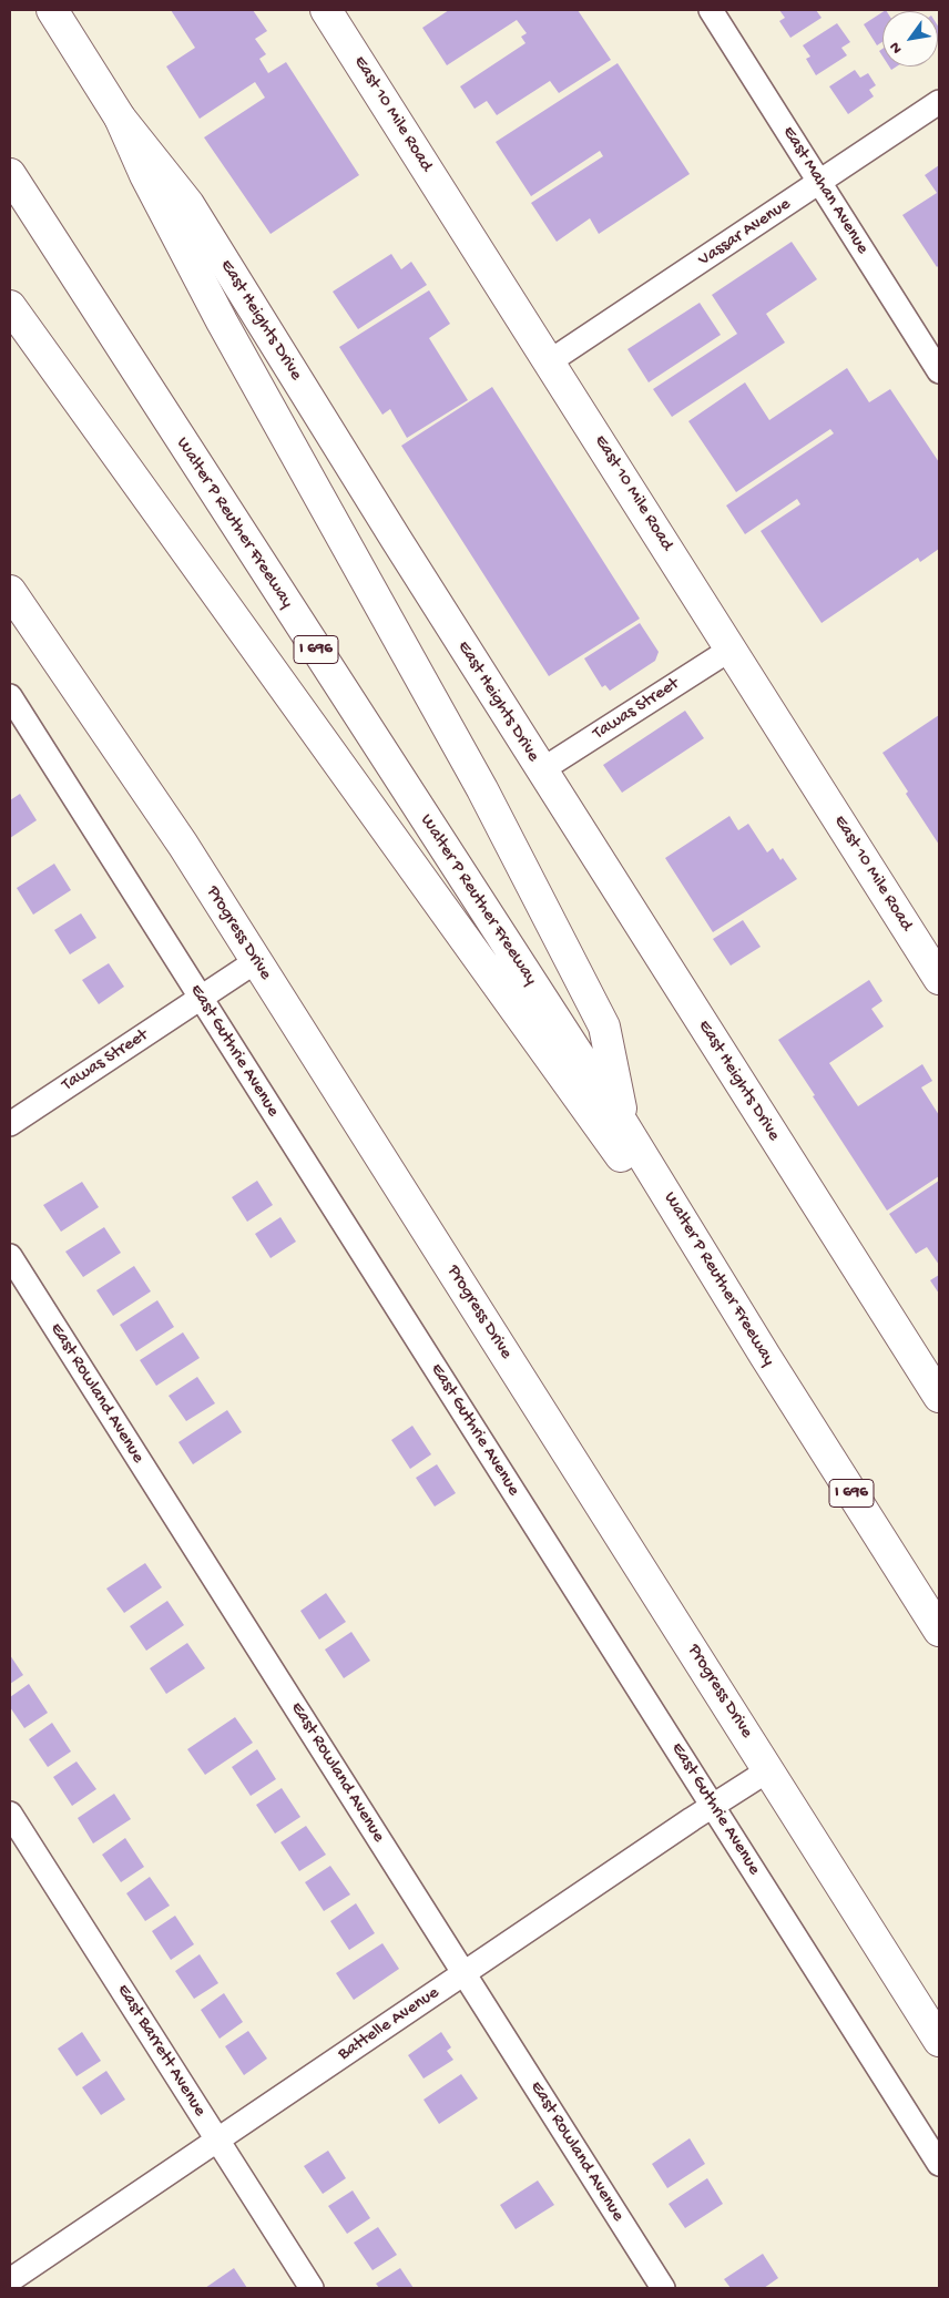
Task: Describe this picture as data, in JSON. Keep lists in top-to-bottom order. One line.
{"streets":{"main road":["East 10 Mile Road","East Heights Drive","Walter P Reuther Freeway","I 696","Progress Drive"],"street":["East Mahan Avenue","Vassar Avenue","Tawas Street","East Guthrie Avenue","East Rowland Avenue","Battelle Avenue","East Barrett Avenue"]},"crossings":[["East 10 Mile Road","Vassar Avenue"],["East 10 Mile Road","Tawas Street"],["East Mahan Avenue","Vassar Avenue"],["East Heights Drive","Tawas Street"],["Tawas Street","Progress Drive"],["Tawas Street","East Guthrie Avenue"],["Progress Drive","Battelle Avenue"],["East Guthrie Avenue","Battelle Avenue"],["East Rowland Avenue","Battelle Avenue"],["Battelle Avenue","East Barrett Avenue"]],"north":"bottom left"}
